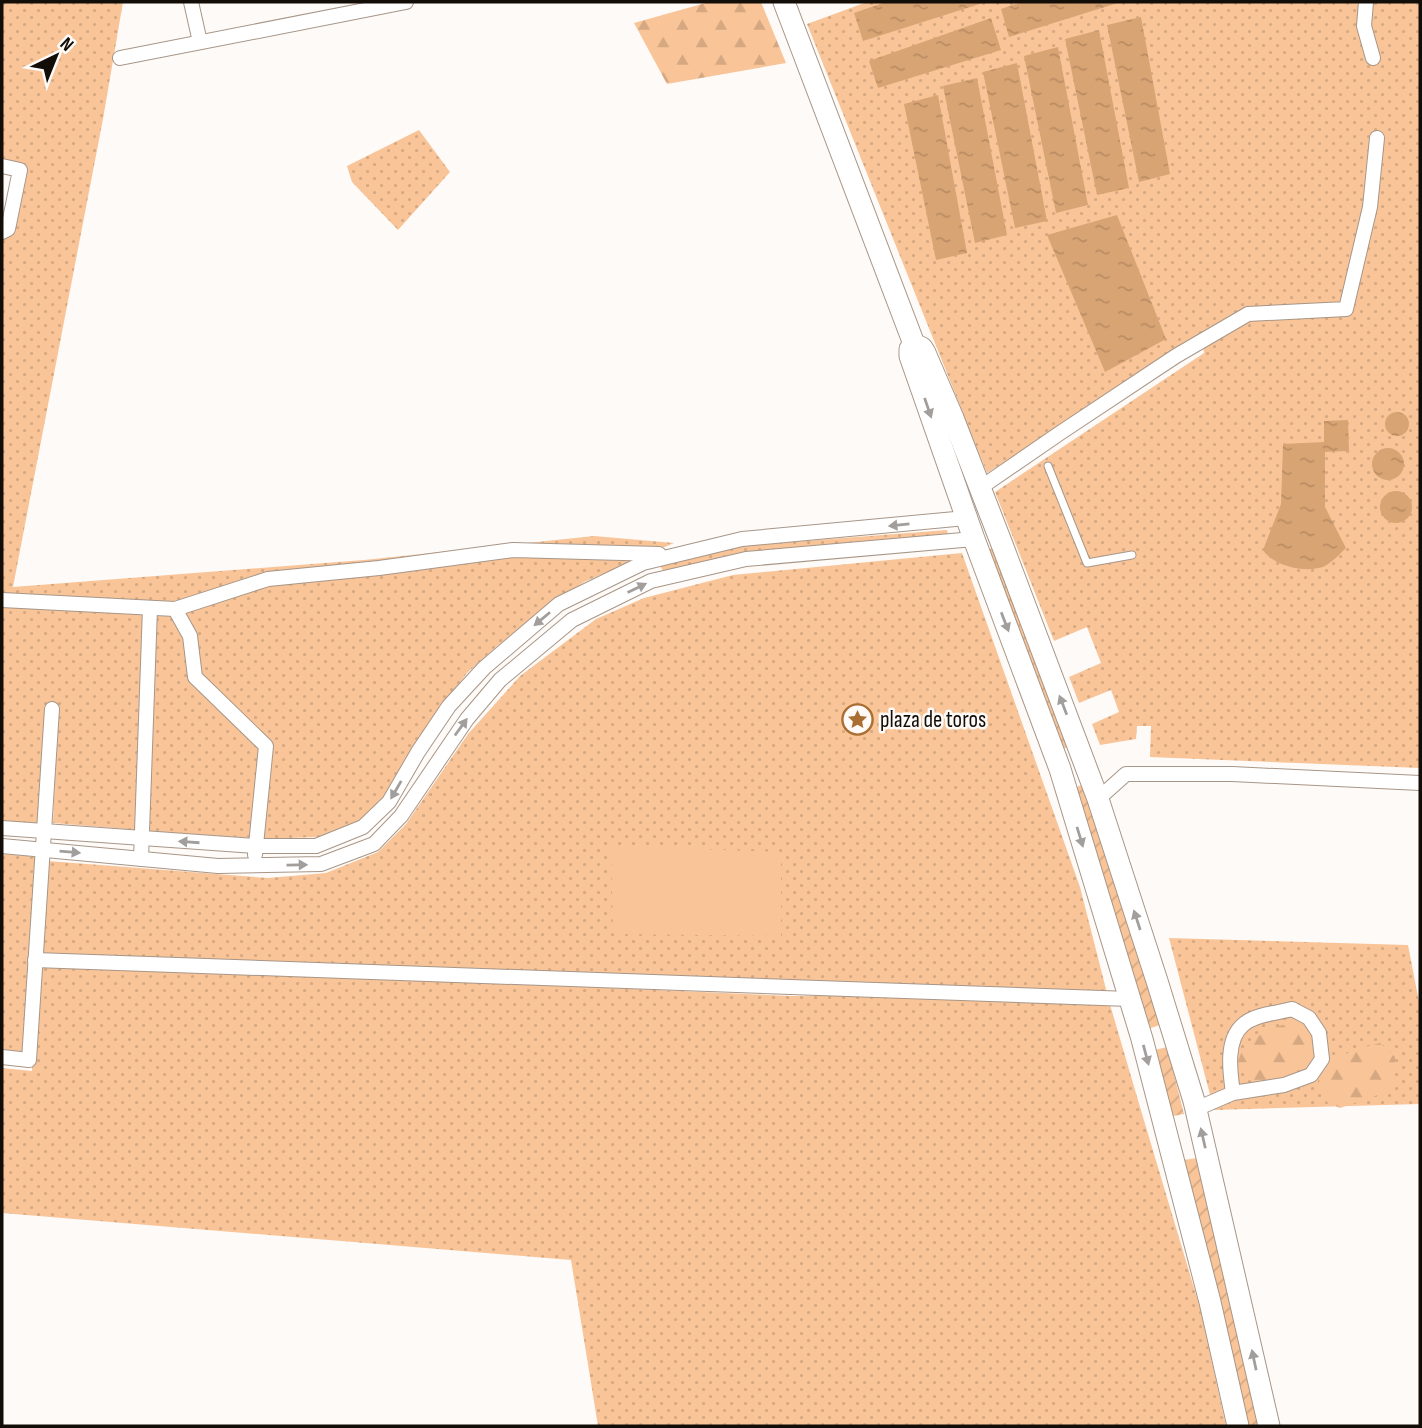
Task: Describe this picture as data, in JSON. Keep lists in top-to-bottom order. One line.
{"places":{"place":["plaza de toros"]},"north":"top right"}
